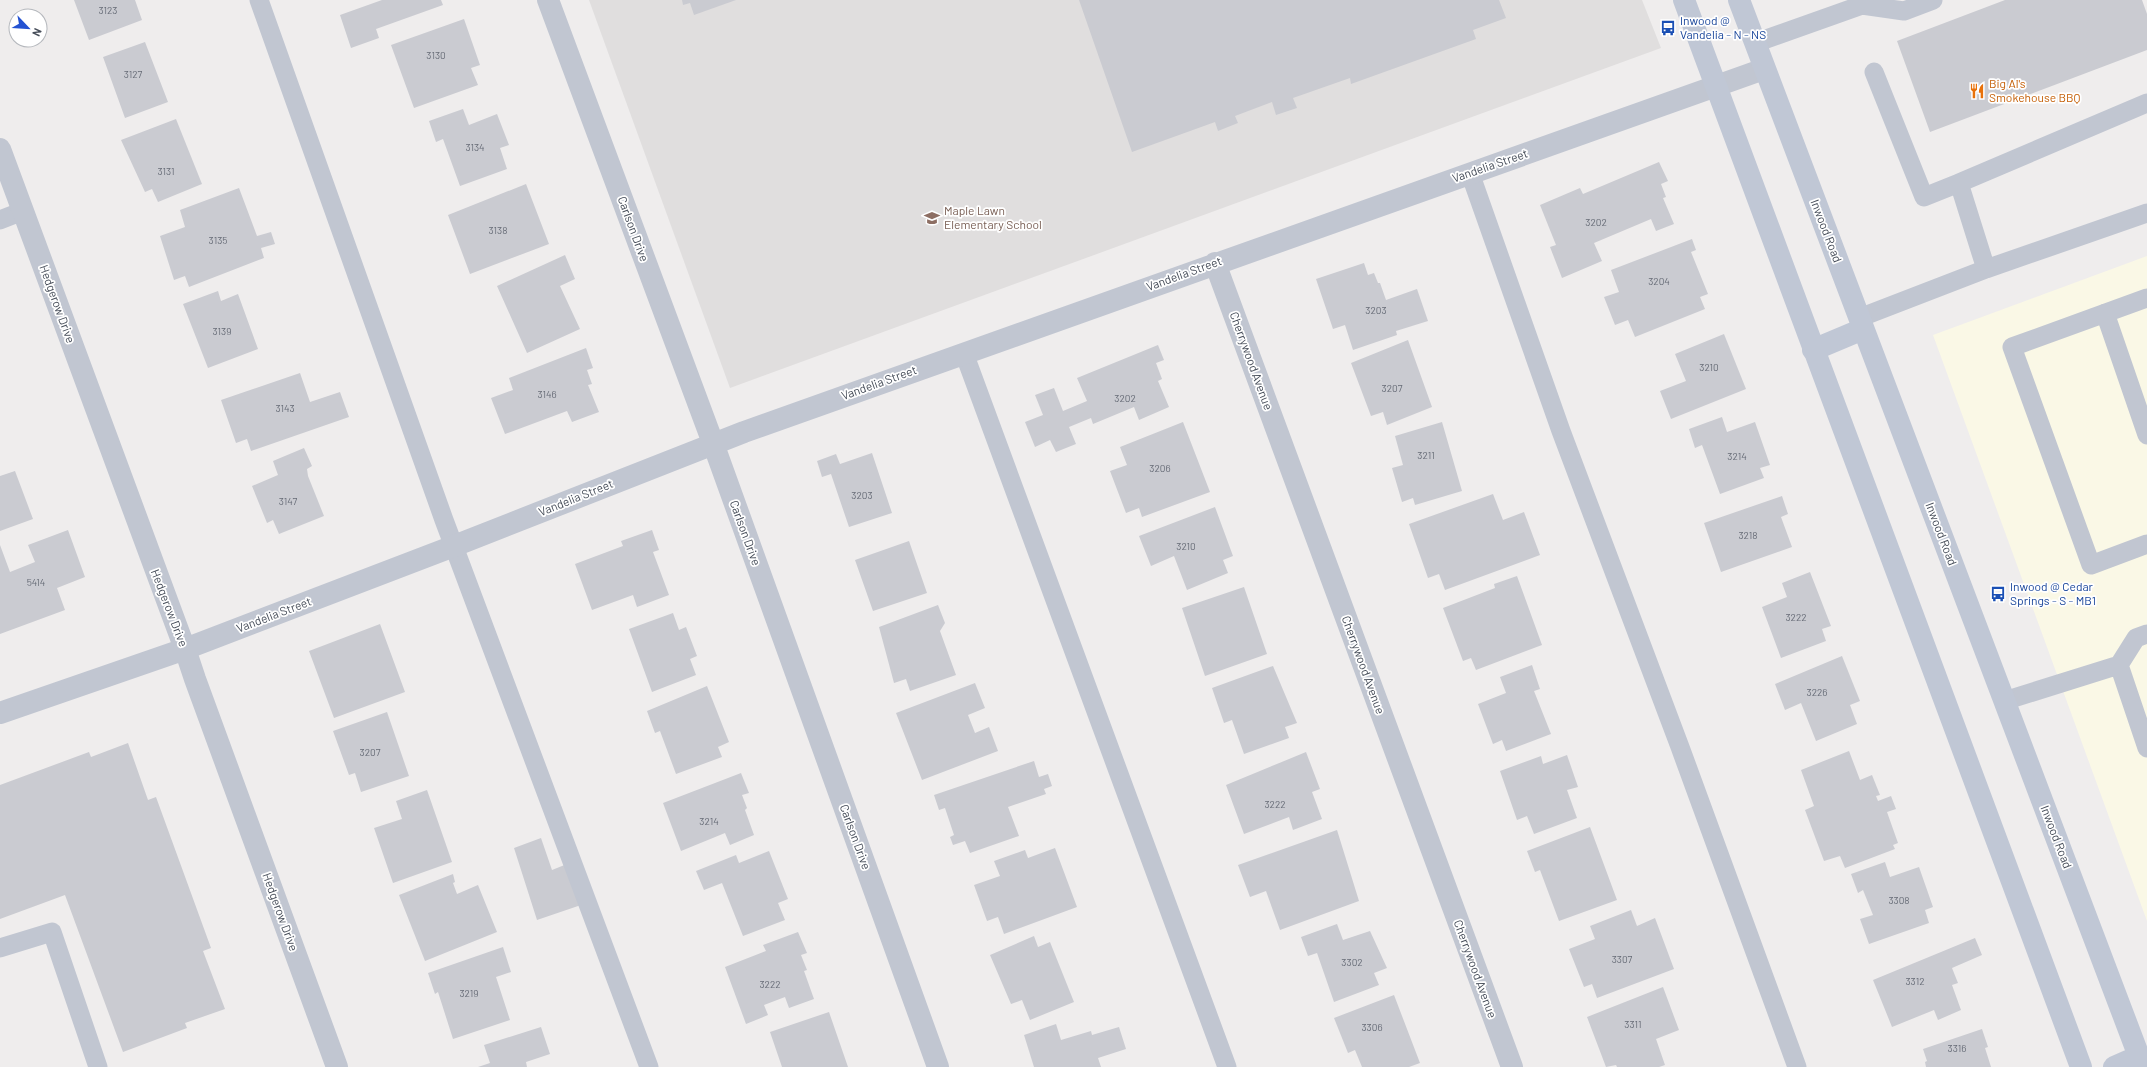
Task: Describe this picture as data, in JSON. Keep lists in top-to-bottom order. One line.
{"streets":{"main road":["Inwood Road"],"street":["Vandelia Street","Carlson Drive","Hedgerow Drive","Cherrywood Avenue"]},"crossings":[["Vandelia Street","Carlson Drive"],["Vandelia Street","Inwood Road"],["Vandelia Street","Hedgerow Drive"],["Vandelia Street","Cherrywood Avenue"]],"places":{"bus stop":["Inwood @ Vandelia - N - NS","Inwood @ Cedar Springs - S - MB1"],"restaurant":["Big Al's Smokehouse BBQ"],"school or university":["Maple Lawn Elementary School"]},"house_numbers":["3123","3130","3127","3134","3131","3202","3138","3135","3204","3203","3139","3210","3207","3146","3202","3143","3211","3214","3206","3203","3147","3218","3210","5414","3222","3226","3207","3222","3214","3308","3307","3302","3312","3222","3219","3311","3306","3316"],"north":"bottom right"}
